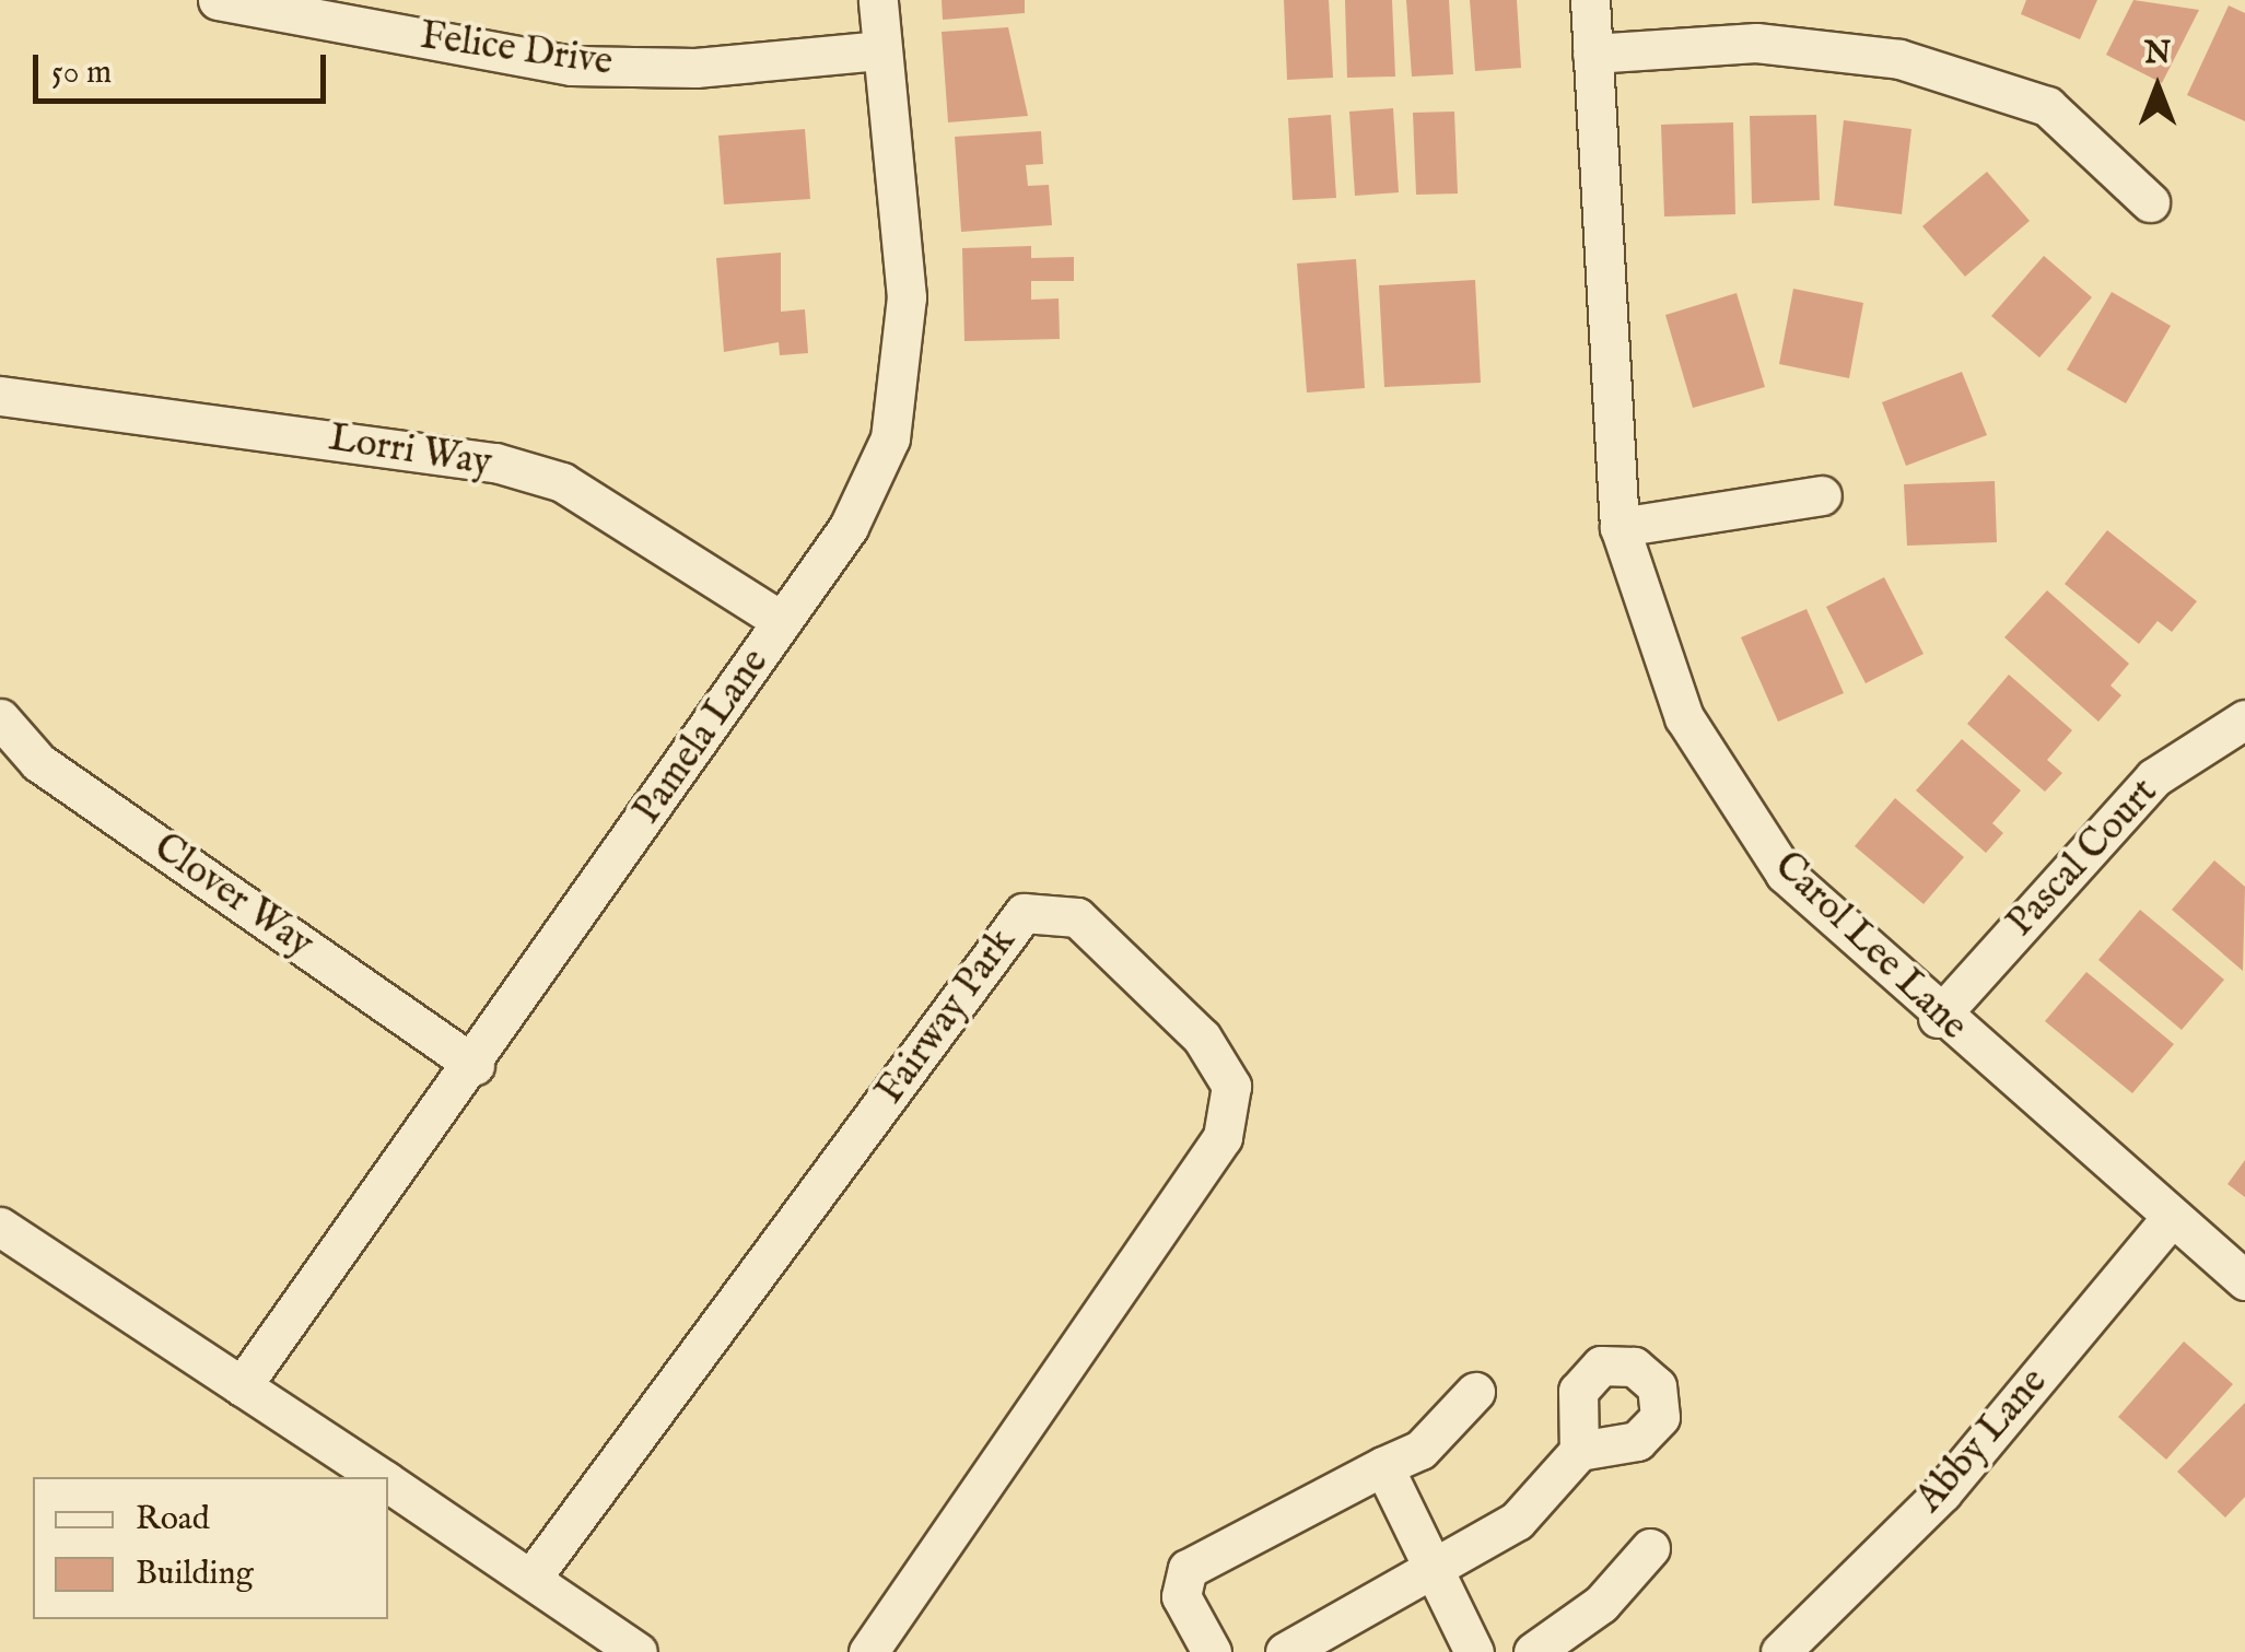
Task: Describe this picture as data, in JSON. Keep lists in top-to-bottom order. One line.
{"streets":{"street":["Felice Drive","Lorri Way","Pamela Lane","Pascal Court","Clover Way","Carol Lee Lane","Fairway Park","Abby Lane"]},"crossings":[["Felice Drive","Pamela Lane"],["Lorri Way","Pamela Lane"],["Pamela Lane","Clover Way"],["Pascal Court","Carol Lee Lane"],["Carol Lee Lane","Abby Lane"]],"legend":["Road","Building"],"scale_bar":"50 m","north":"top"}
